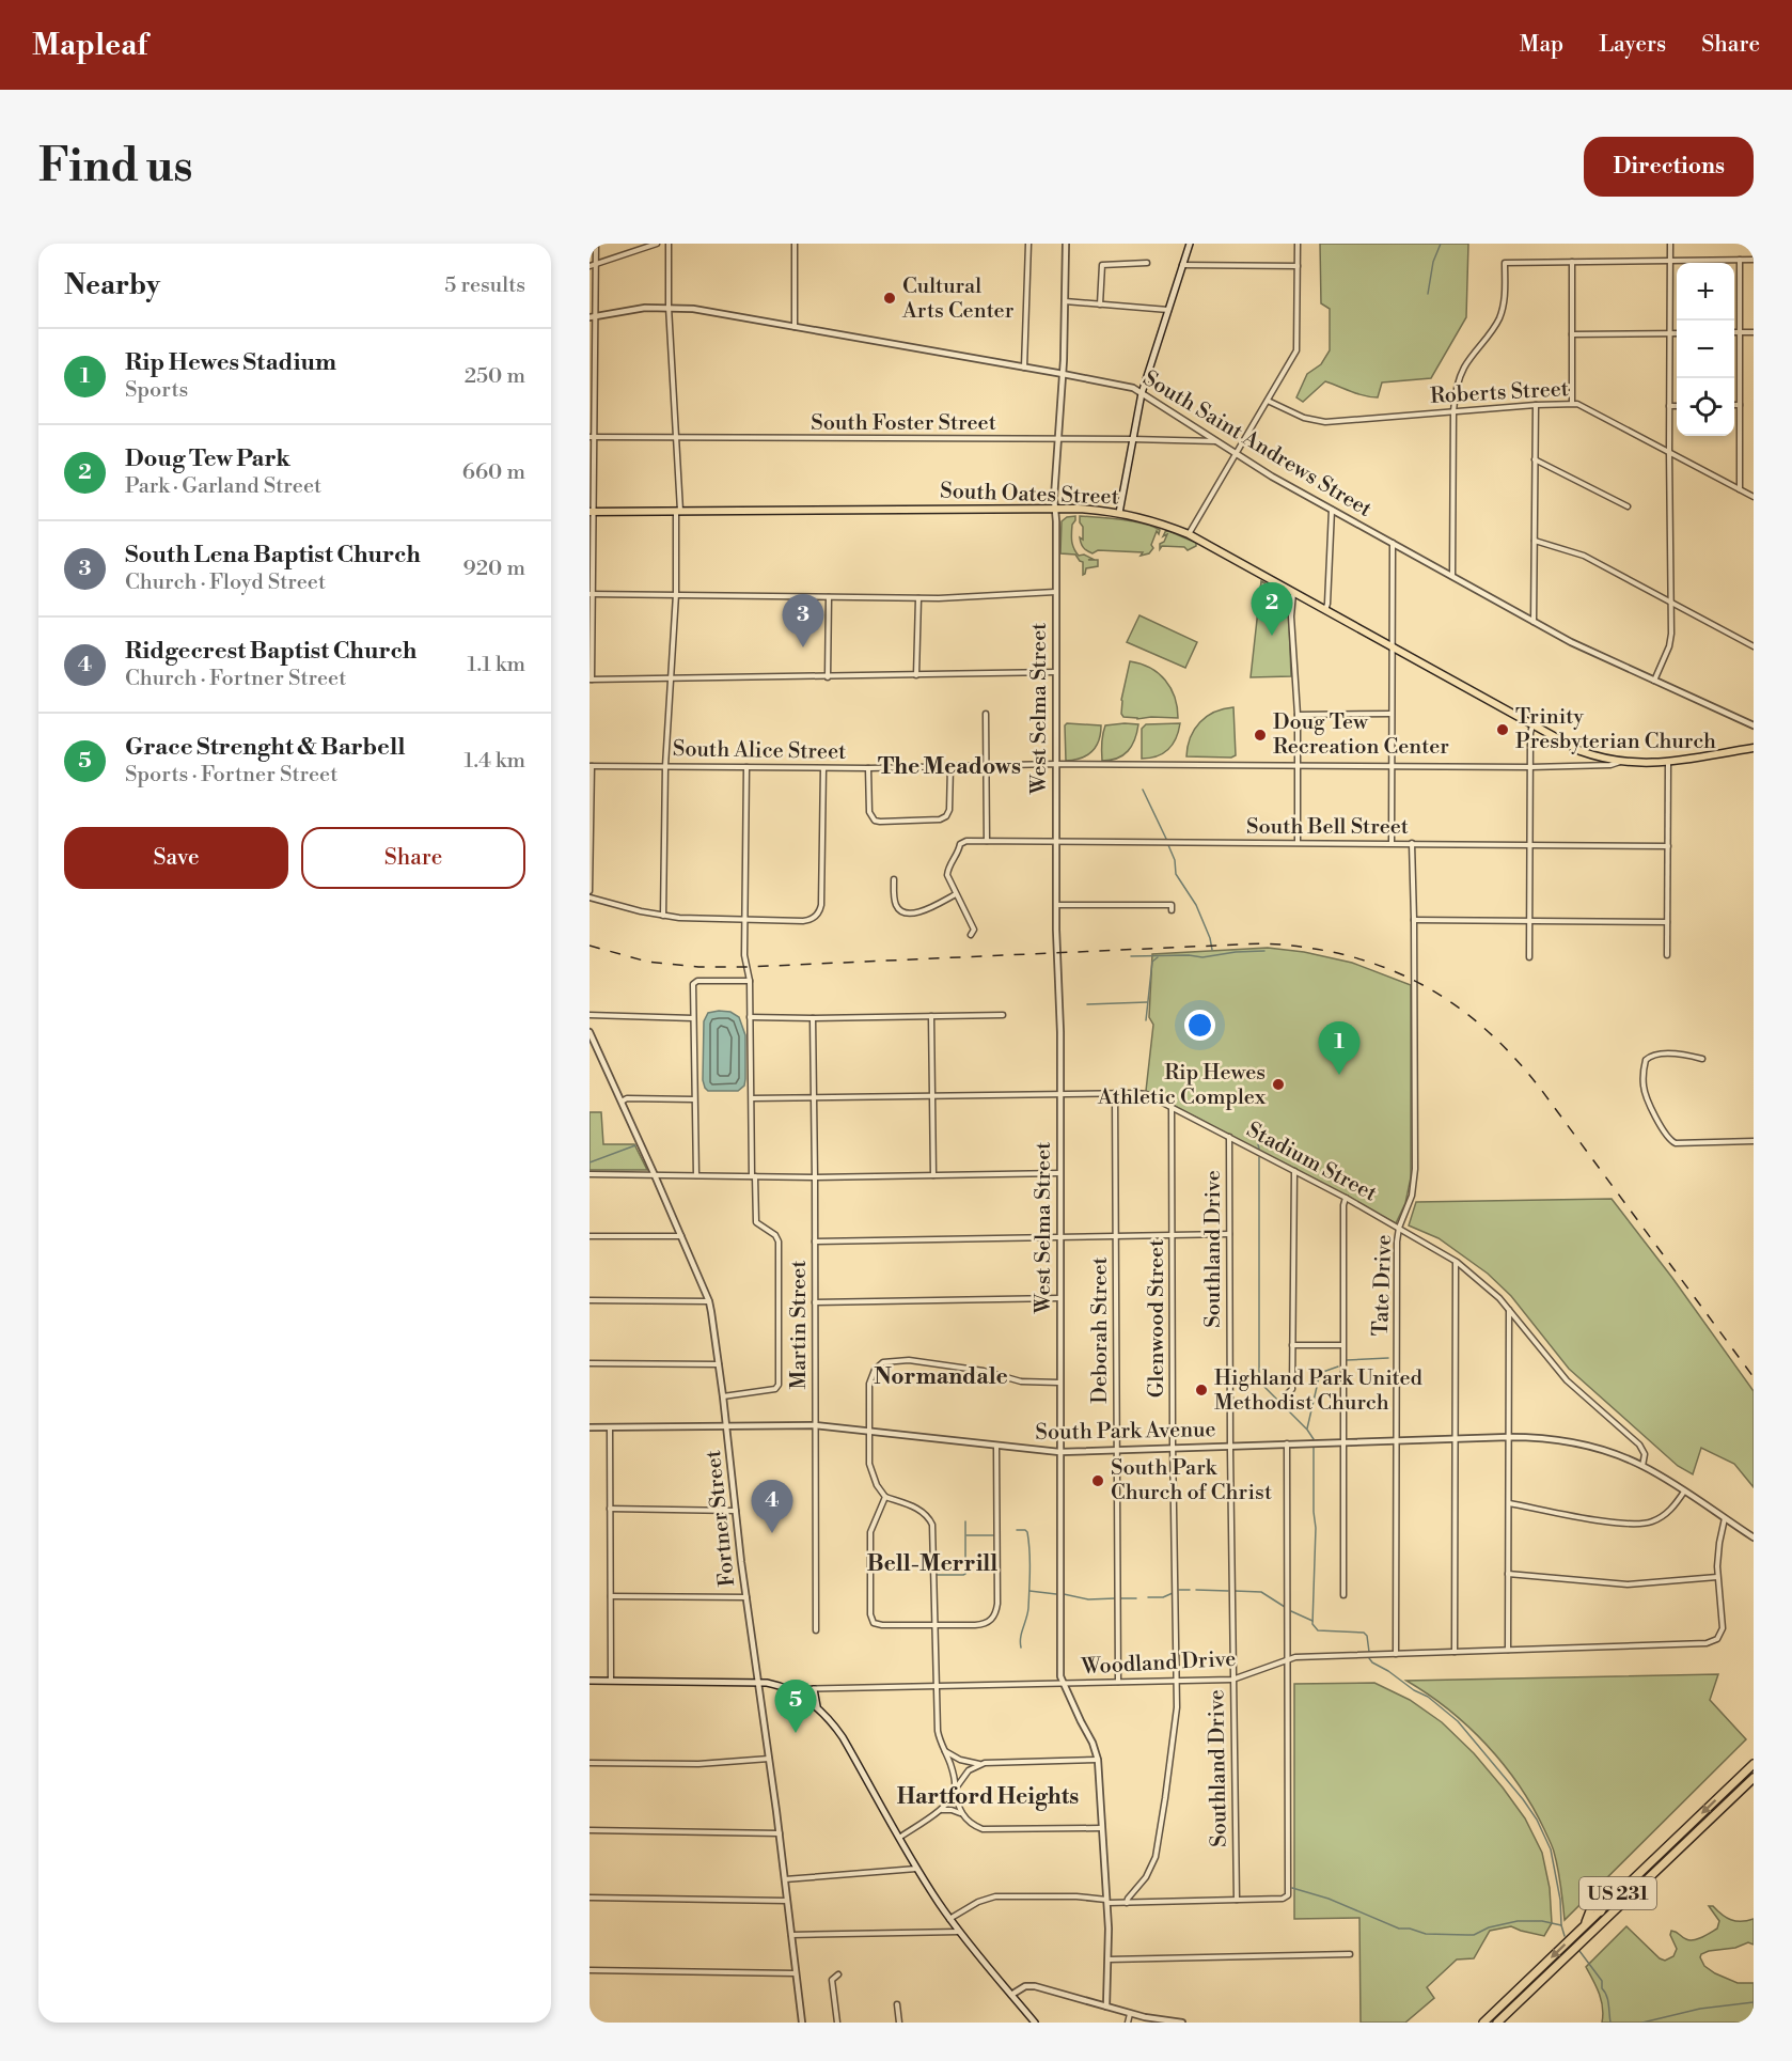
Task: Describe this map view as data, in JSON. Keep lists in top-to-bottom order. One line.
{"streets":{"highway":["US 231"],"main road":["South Oates Street","Woodland Drive"],"street":["Roberts Street","South Foster Street","South Saint Andrews Street","West Selma Street","South Alice Street","South Bell Street","Stadium Street","Southland Drive","Tate Drive","Glenwood Street","Martin Street","Deborah Street","South Park Avenue","Fortner Street"]},"crossings":[["South Foster Street","South Saint Andrews Street"],["South Foster Street","West Selma Street"],["South Saint Andrews Street","West Selma Street"],["South Oates Street","West Selma Street"],["South Oates Street","South Alice Street"],["West Selma Street","South Alice Street"],["West Selma Street","South Bell Street"],["West Selma Street","Stadium Street"],["West Selma Street","South Park Avenue"],["West Selma Street","Woodland Drive"],["South Bell Street","Tate Drive"],["Stadium Street","Southland Drive"],["Stadium Street","Tate Drive"],["Stadium Street","Glenwood Street"],["Stadium Street","Martin Street"],["Stadium Street","Deborah Street"],["Stadium Street","South Park Avenue"],["Southland Drive","South Park Avenue"],["Southland Drive","Woodland Drive"],["Tate Drive","South Park Avenue"],["Tate Drive","Woodland Drive"],["Glenwood Street","South Park Avenue"],["Glenwood Street","Woodland Drive"],["Martin Street","South Park Avenue"],["Deborah Street","South Park Avenue"],["Deborah Street","Woodland Drive"],["South Park Avenue","Fortner Street"],["South Park Avenue","Woodland Drive"],["Fortner Street","Woodland Drive"]],"districts":["The Meadows","Normandale","Bell-Merrill","Hartford Heights"],"places":["Cultural Arts Center","Trinity Presbyterian Church","Doug Tew Recreation Center","Rip Hewes Athletic Complex","Highland Park United Methodist Church","South Park Church of Christ"],"page":{"header":"Mapleaf","nav":["Map","Layers","Share"],"buttons":["Directions",["Save","Share"]],"title":"Find us","heading":["Nearby","5 results"],"map_buttons":["+","−"],"list":[{"mark":"1","name":"Rip Hewes Stadium","note":"Sports","value":"250 m"},{"mark":"2","name":"Doug Tew Park","note":"Park · Garland Street","value":"660 m"},{"mark":"3","name":"South Lena Baptist Church","note":"Church · Floyd Street","value":"920 m"},{"mark":"4","name":"Ridgecrest Baptist Church","note":"Church · Fortner Street","value":"1.1 km"},{"mark":"5","name":"Grace Strenght & Barbell","note":"Sports · Fortner Street","value":"1.4 km"}],"pins":["2","3","1","4","5"]}}
